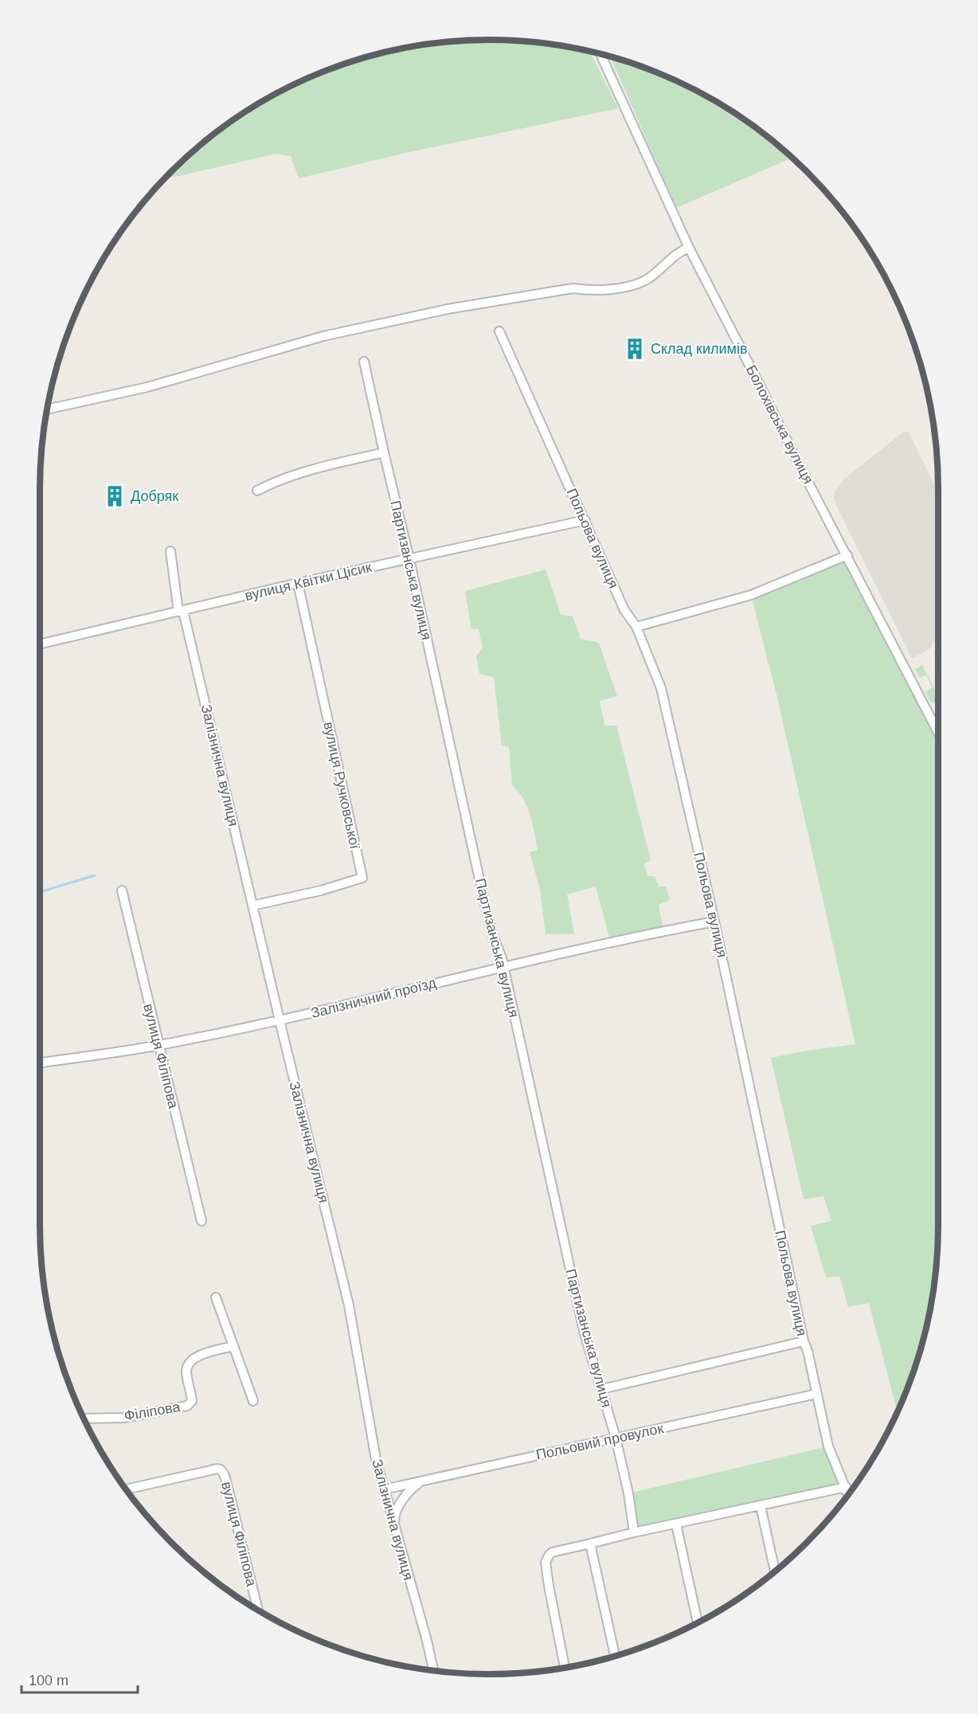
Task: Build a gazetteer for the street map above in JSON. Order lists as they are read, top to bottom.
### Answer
{
  "streets": {
    "street": [
      "Болохівська вулиця",
      "Польова вулиця",
      "Партизанська вулиця",
      "вулиця Квітки Цісик",
      "Залізнична вулиця",
      "вулиця Ручковської",
      "Залізничний проїзд",
      "вулиця Філіпова",
      "Філіпова",
      "Польовий провулок"
    ]
  },
  "crossings": [
    ["Польова вулиця", "вулиця Квітки Цісик"],
    ["Польова вулиця", "Залізничний проїзд"],
    ["Польова вулиця", "Польовий провулок"],
    ["Партизанська вулиця", "вулиця Квітки Цісик"],
    ["Партизанська вулиця", "Залізничний проїзд"],
    ["Партизанська вулиця", "Польовий провулок"],
    ["вулиця Квітки Цісик", "Залізнична вулиця"],
    ["вулиця Квітки Цісик", "вулиця Ручковської"],
    ["Залізнична вулиця", "вулиця Ручковської"],
    ["Залізнична вулиця", "Залізничний проїзд"],
    ["Залізнична вулиця", "Польовий провулок"],
    ["Залізничний проїзд", "вулиця Філіпова"]
  ],
  "places": {
    "building": ["Склад килимів", "Добряк"]
  },
  "scale_bar": "100 m"
}
